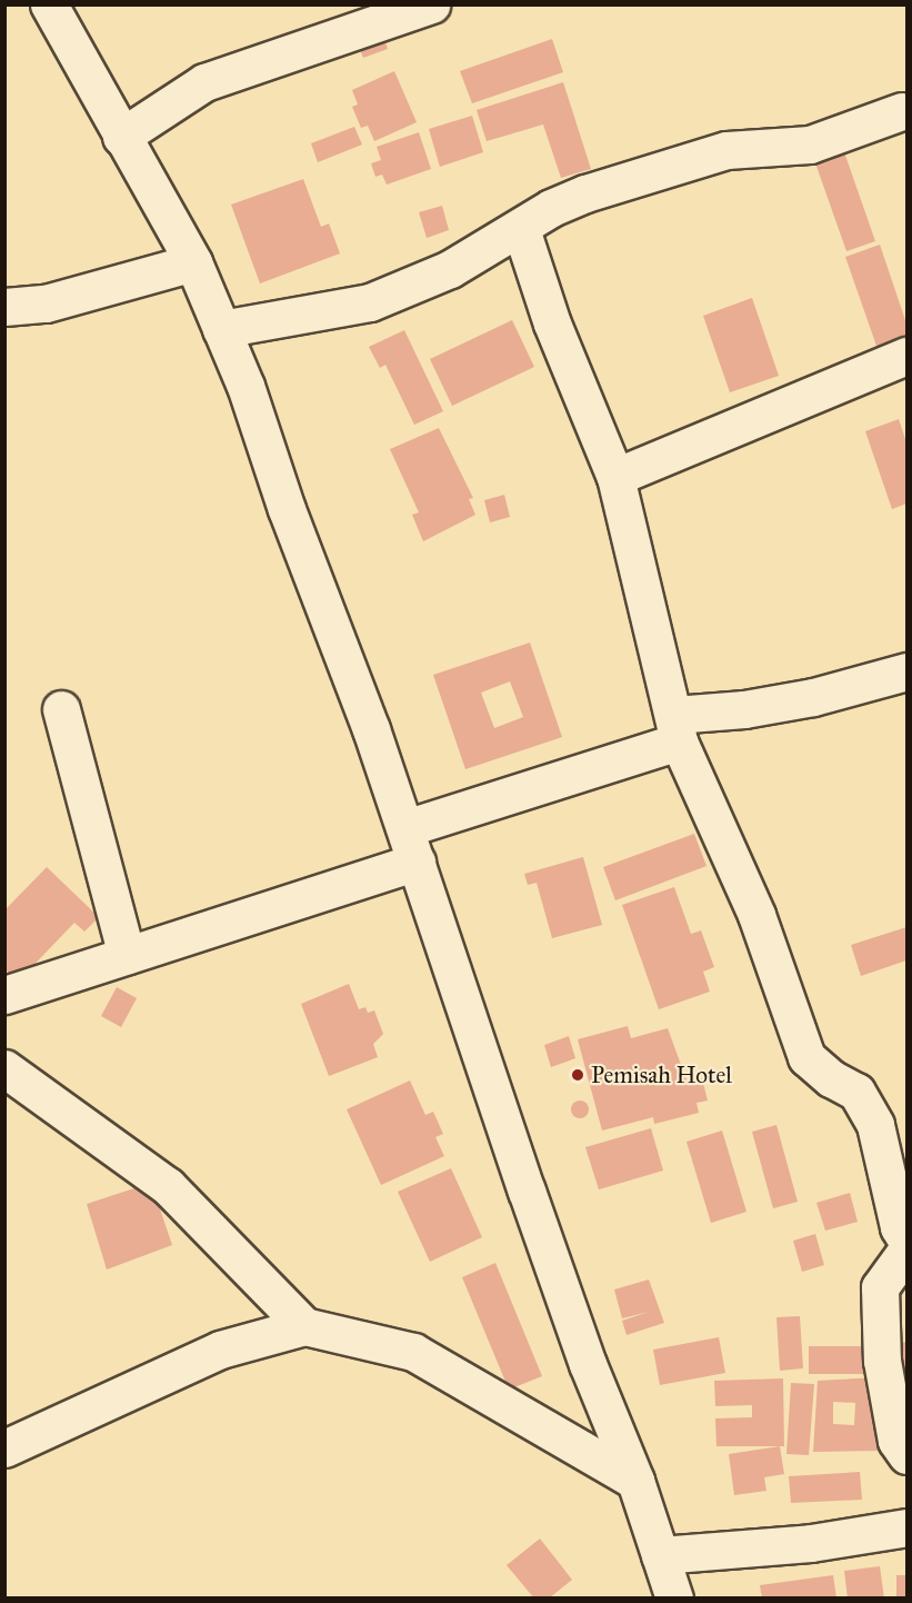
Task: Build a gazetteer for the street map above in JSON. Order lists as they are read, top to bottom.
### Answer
{
  "places": ["Pemisah Hotel"]
}
